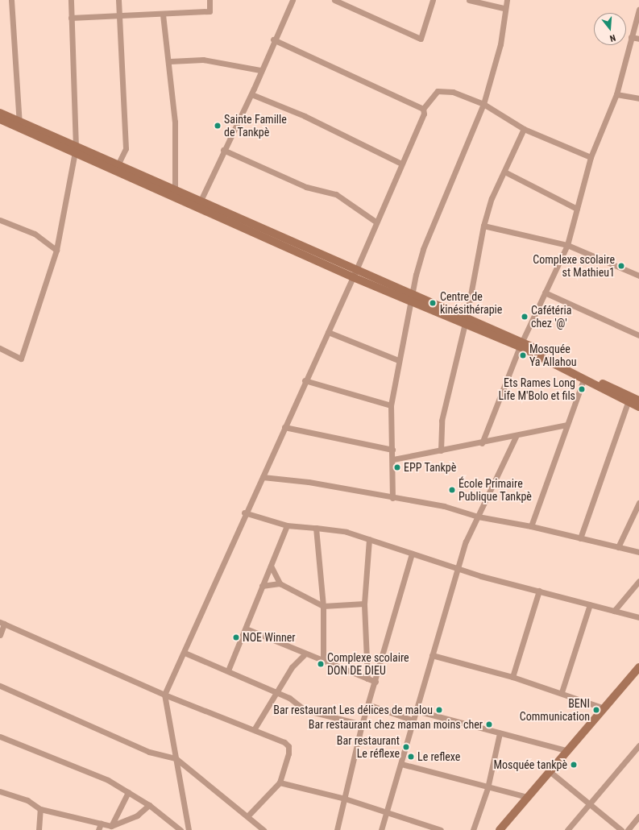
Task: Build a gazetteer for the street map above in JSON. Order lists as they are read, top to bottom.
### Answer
{
  "places": [
    "Sainte Famille de Tankpè",
    "Complexe scolaire st Mathieu1",
    "Centre de kinésithérapie",
    "Cafétéria chez '@'",
    "Mosquée Ya Allahou",
    "Ets Rames Long Life M'Bolo et fils",
    "EPP Tankpè",
    "École Primaire Publique Tankpè",
    "NOE Winner",
    "Complexe scolaire DON DE DIEU",
    "Bar restaurant Les délices de malou",
    "BENI Communication",
    "Bar restaurant chez maman moins cher",
    "Bar restaurant Le réflexe",
    "Le reflexe",
    "Mosquée tankpè"
  ],
  "north": "bottom"
}
